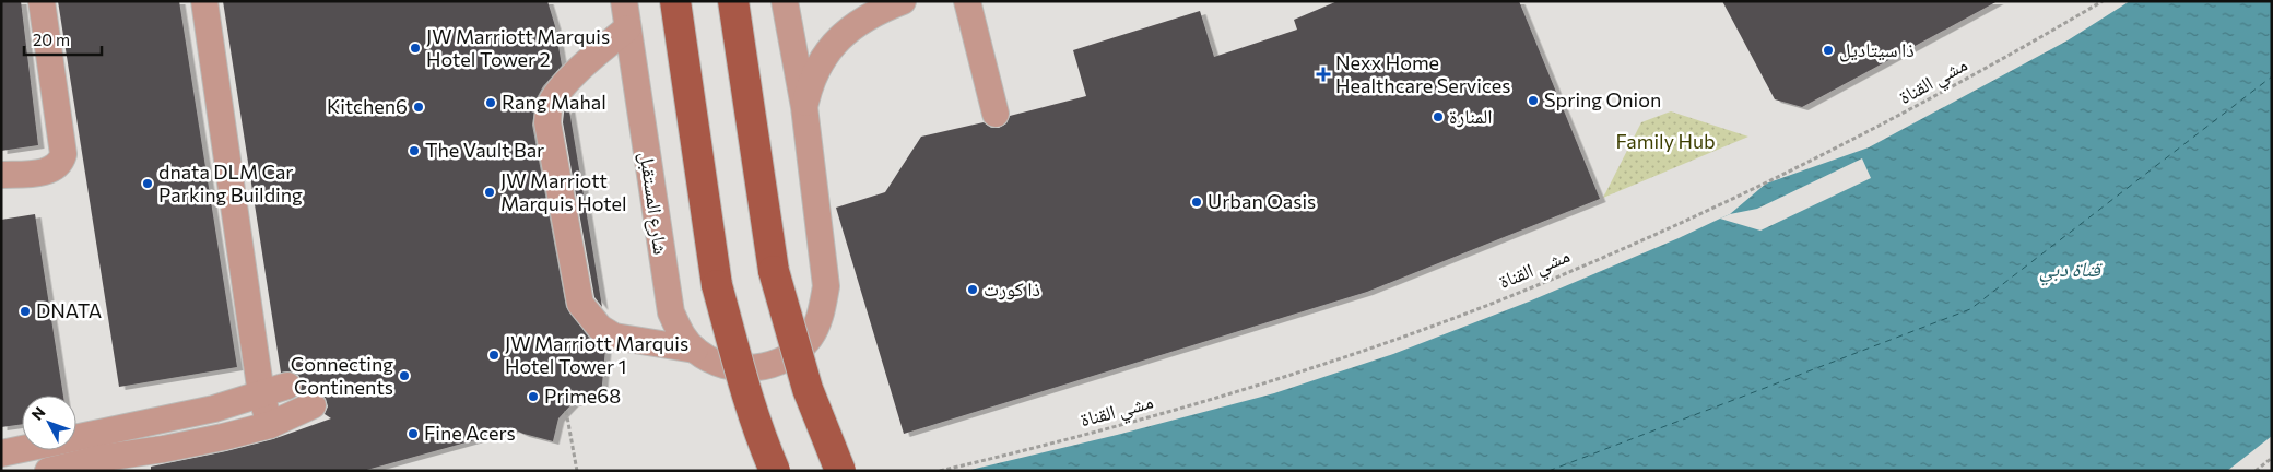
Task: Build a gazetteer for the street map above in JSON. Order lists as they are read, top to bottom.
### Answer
{
  "streets": {
    "street": ["شارع المستقبل"],
    "path": ["مشي القناة"]
  },
  "water": ["قناة دبي"],
  "parks": ["Family Hub"],
  "places": {
    "other": [
      "JW Marriott Marquis Hotel Tower 2",
      "ذا سيتاديل",
      "Spring Onion",
      "Rang Mahal",
      "Kitchen6",
      "المنارة",
      "The Vault Bar",
      "dnata DLM Car Parking Building",
      "JW Marriott Marquis Hotel",
      "Urban Oasis",
      "ذا كورت",
      "DNATA",
      "JW Marriott Marquis Hotel Tower 1",
      "Connecting Continents",
      "Prime68",
      "Fine Acers"
    ],
    "health": ["Nexx Home Healthcare Services"]
  },
  "scale_bar": "20 m",
  "north": "top left"
}
